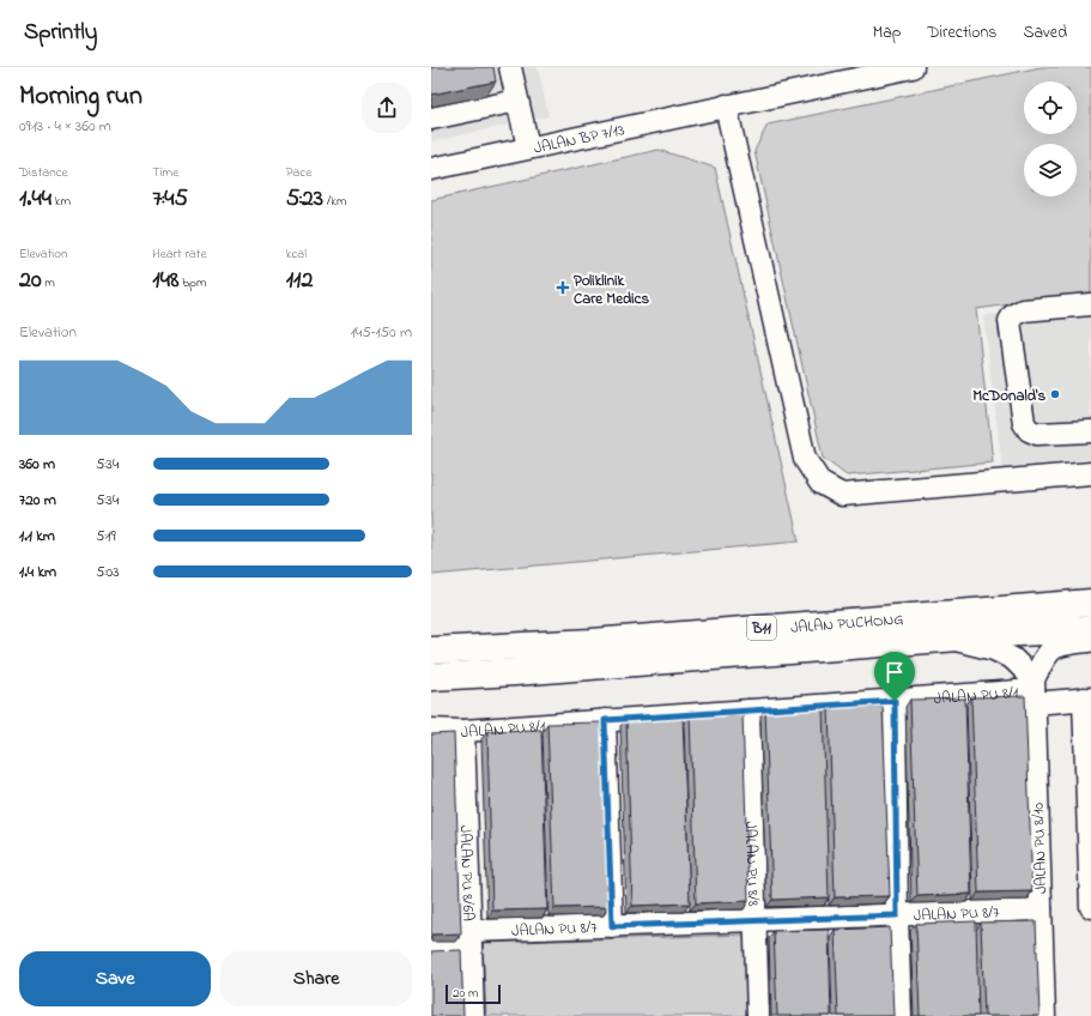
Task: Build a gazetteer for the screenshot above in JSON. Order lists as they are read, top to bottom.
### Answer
{
  "streets": {
    "main road": ["JALAN PUCHONG", "B11"],
    "street": [
      "JALAN BP 7/13",
      "JALAN PU 8/1",
      "JALAN PU 8/10",
      "JALAN PU 8/8",
      "JALAN PU 8/6A",
      "JALAN PU 8/7"
    ]
  },
  "crossings": [
    ["JALAN PU 8/1", "JALAN PU 8/10"],
    ["JALAN PU 8/1", "JALAN PU 8/8"],
    ["JALAN PU 8/1", "JALAN PU 8/6A"],
    ["JALAN PU 8/10", "JALAN PU 8/7"],
    ["JALAN PU 8/8", "JALAN PU 8/7"],
    ["JALAN PU 8/6A", "JALAN PU 8/7"]
  ],
  "places": {
    "health": ["Poliklinik Care Medics"],
    "other": ["McDonald's"]
  },
  "scale_bar": "20 m",
  "page": {
    "header": "Sprintly",
    "nav": ["Map", "Directions", "Saved"],
    "heading": ["Morning run", "09:13 · 4 × 360 m"],
    "stats": [
      ["Distance", "1.44 km"],
      ["Time", "7:45"],
      ["Pace", "5:23 /km"],
      ["Elevation", "20 m"],
      ["Heart rate", "148 bpm"],
      ["kcal", "112"]
    ],
    "chart": ["Elevation", "145–150 m"],
    "list": [
      {
        "name": "360 m",
        "note": "5:34"
      },
      {
        "name": "720 m",
        "note": "5:34"
      },
      {
        "name": "1.1 km",
        "note": "5:19"
      },
      {
        "name": "1.4 km",
        "note": "5:03"
      }
    ],
    "buttons": ["Save", "Share"],
    "scale": "20 m"
  }
}
